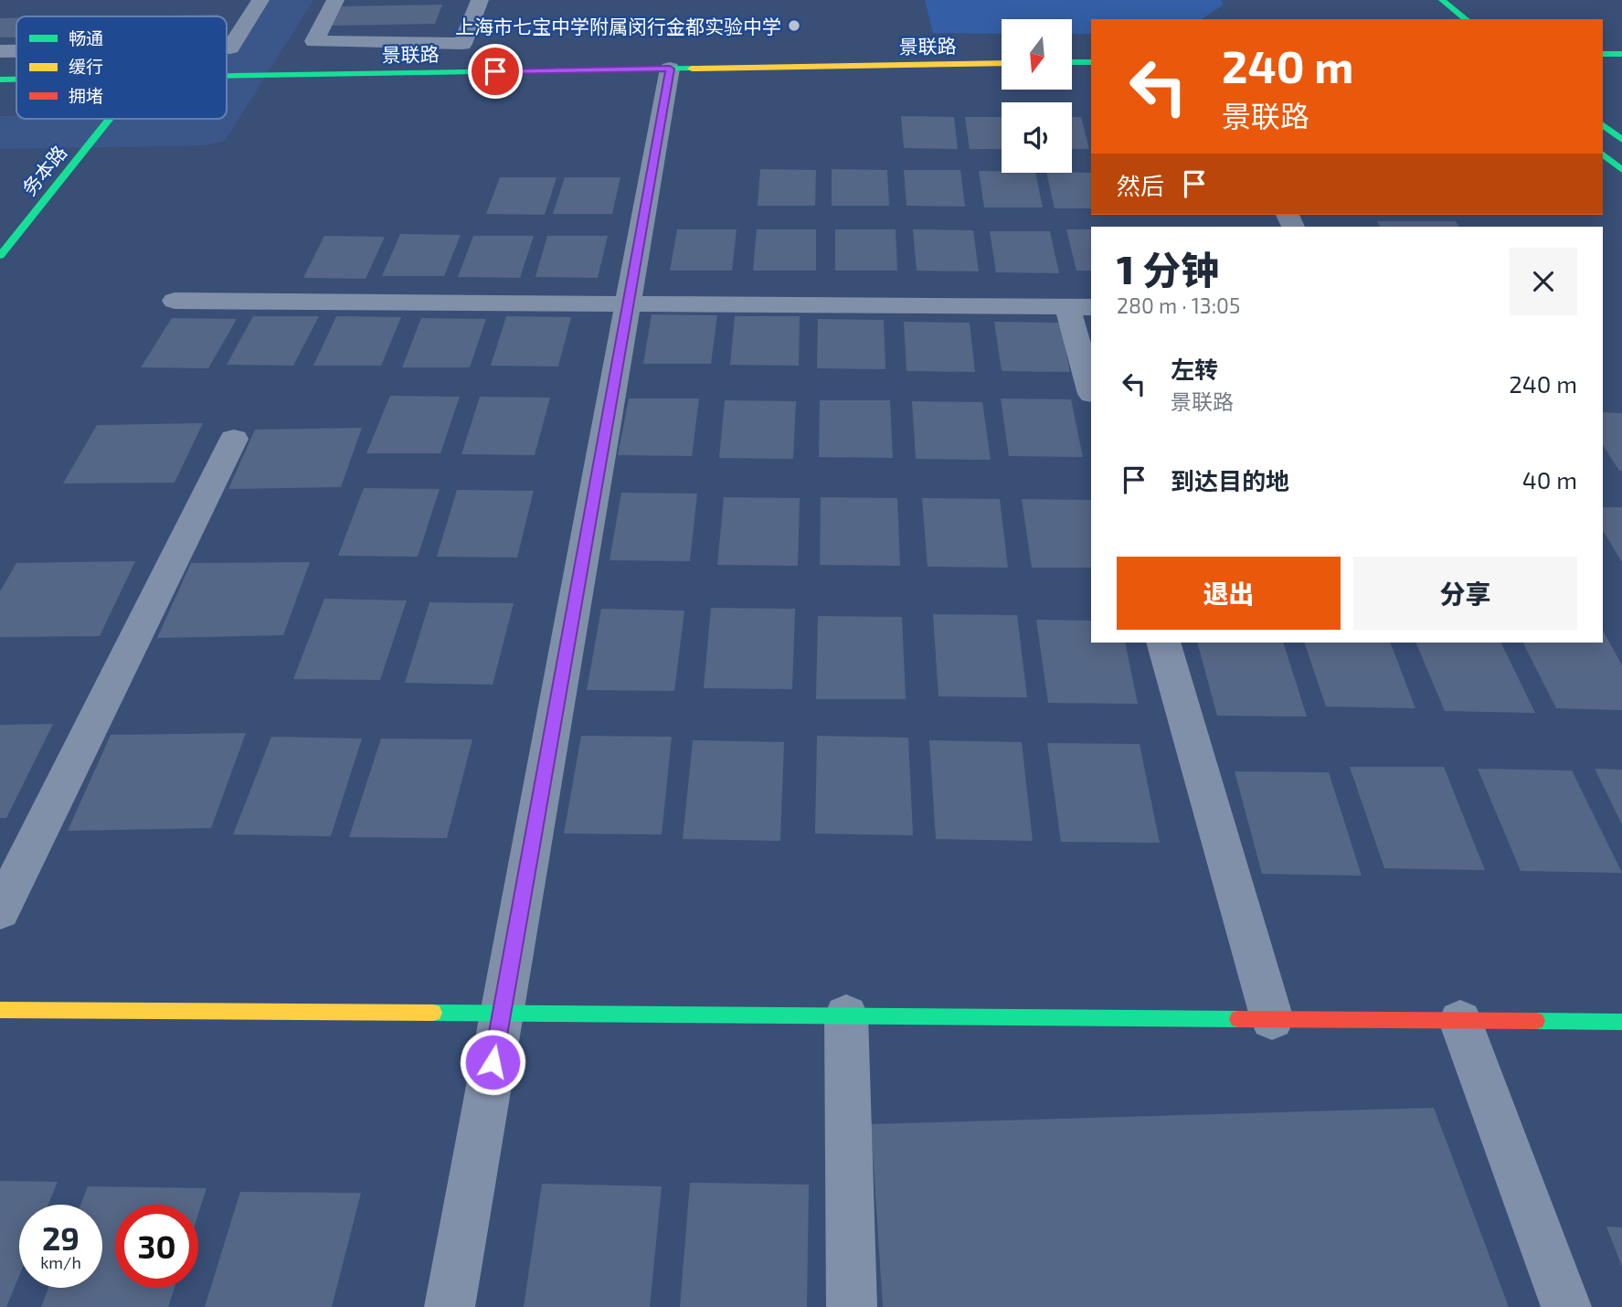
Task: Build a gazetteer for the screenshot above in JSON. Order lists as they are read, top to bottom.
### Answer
{
  "streets": {
    "street": ["景联路", "务本路"]
  },
  "places": ["上海市七宝中学附属闵行金都实验中学"],
  "legend": ["畅通", "缓行", "拥堵"],
  "north": "bottom",
  "page": {
    "turn": ["240 m", "景联路"],
    "then": "然后",
    "heading": ["1 分钟", "280 m · 13:05"],
    "list": [
      {
        "name": "左转",
        "note": "景联路",
        "value": "240 m"
      },
      {
        "name": "到达目的地",
        "value": "40 m"
      }
    ],
    "buttons": ["退出", "分享"],
    "speed": "29 km/h",
    "limit": "30"
  }
}
